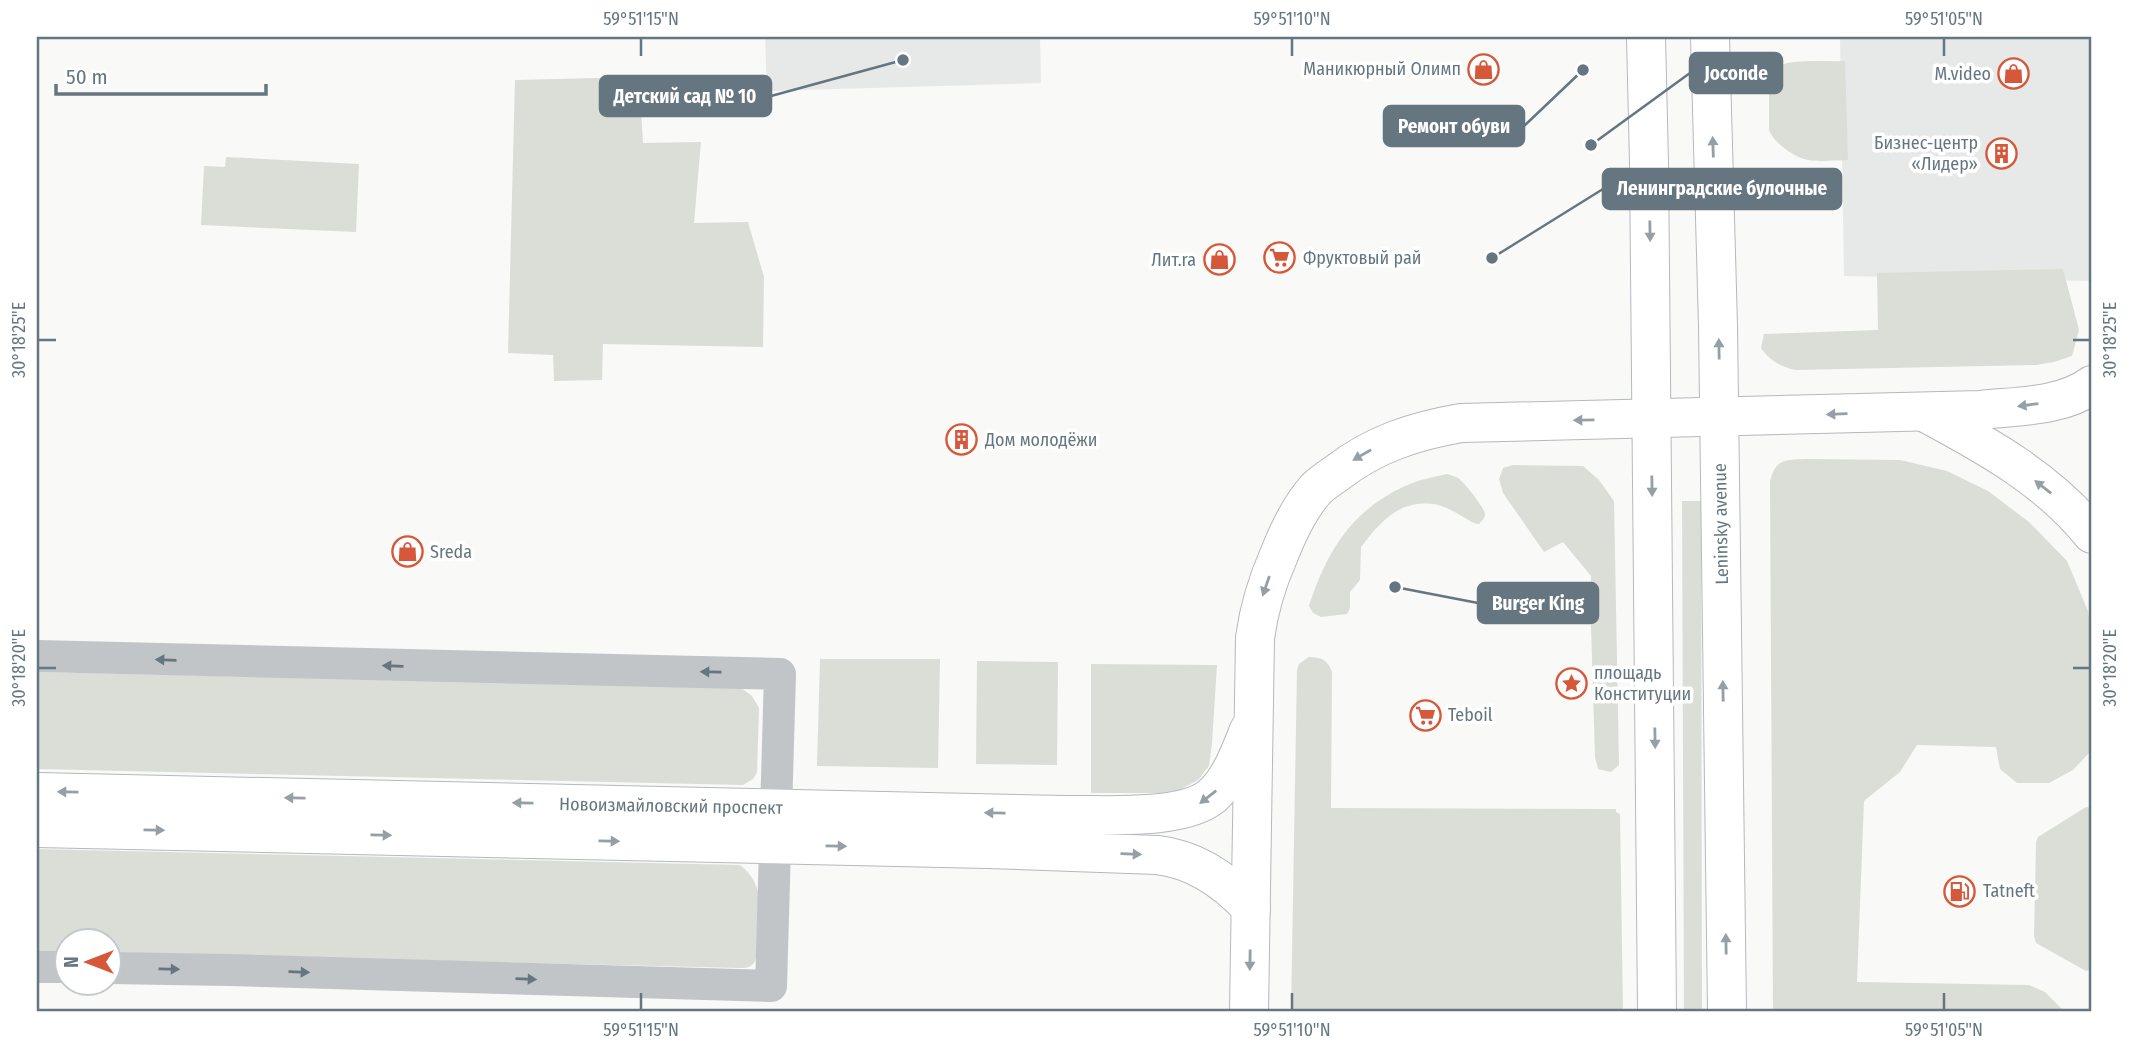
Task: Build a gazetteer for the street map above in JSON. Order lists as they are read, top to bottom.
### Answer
{
  "streets": {
    "main road": ["Leninsky avenue", "Новоизмайловский проспект"]
  },
  "places": {
    "other": [
      "Детский сад № 10",
      "Ремонт обуви",
      "Joconde",
      "Ленинградские булочные",
      "Burger King"
    ],
    "shop": [
      "Маникюрный Олимп",
      "M.video",
      "Лит.ra",
      "Sreda"
    ],
    "building": ["Бизнес-центр «Лидер»", "Дом молодёжи"],
    "supermarket": ["Фруктовый рай", "Teboil"],
    "place": ["площадь Конституции"],
    "fuel station": ["Tatneft"]
  },
  "scale_bar": "50 m",
  "north": "left",
  "coordinates": [
    "59°51'15\"N",
    "59°51'10\"N",
    "59°51'05\"N",
    "30°18'25\"E",
    "30°18'20\"E"
  ]
}
